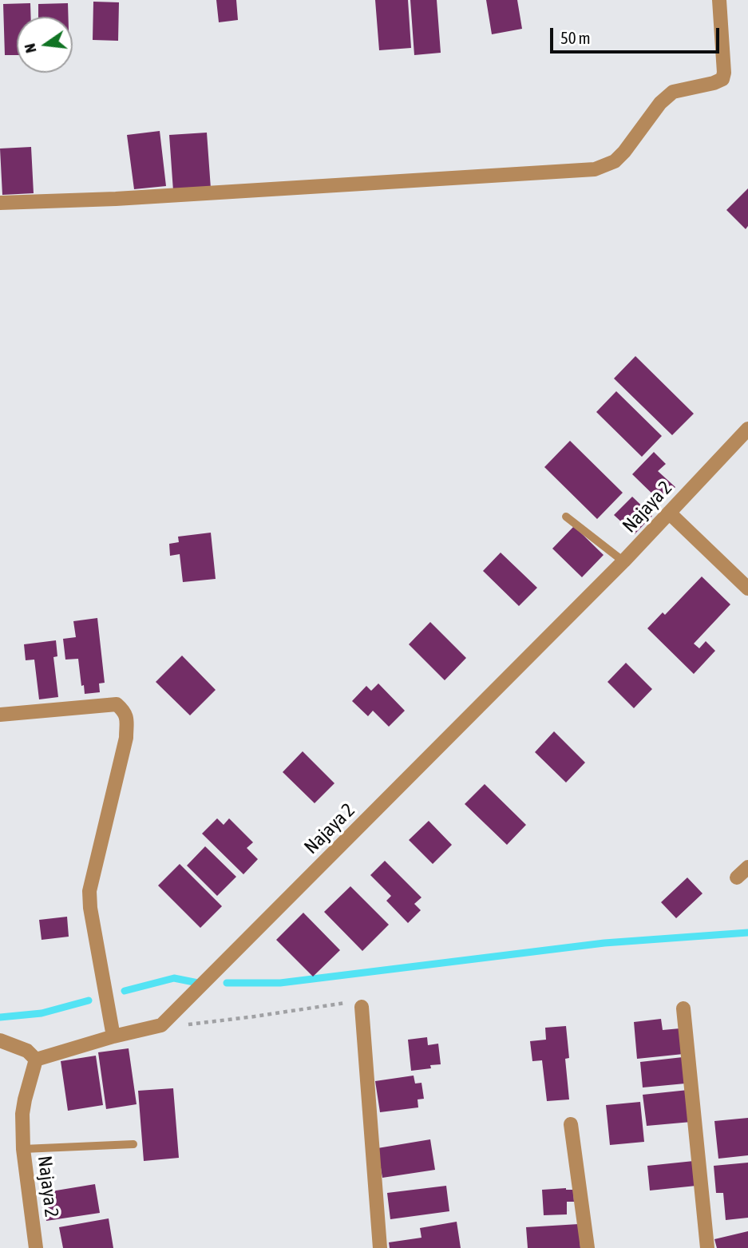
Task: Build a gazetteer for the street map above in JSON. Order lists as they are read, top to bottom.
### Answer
{
  "streets": {
    "street": ["Najaya 2"]
  },
  "scale_bar": "50 m",
  "north": "left"
}
